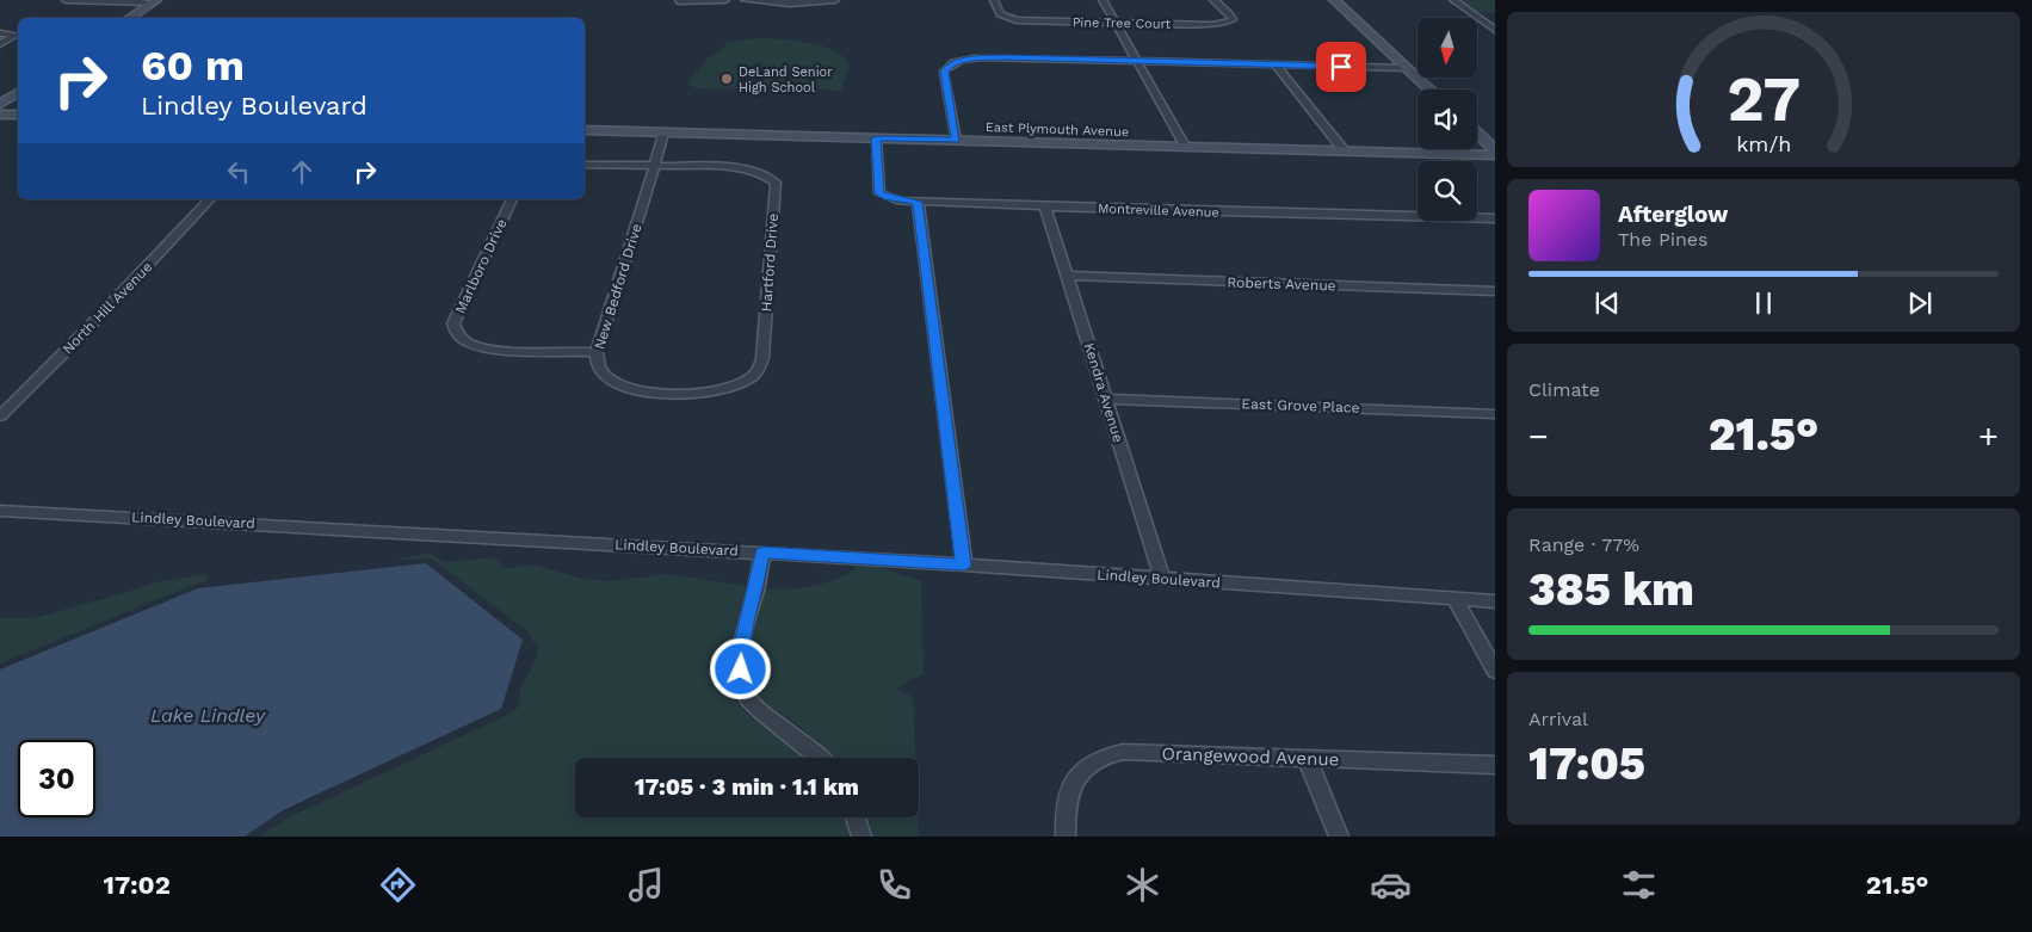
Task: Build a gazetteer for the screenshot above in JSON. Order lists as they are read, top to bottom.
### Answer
{
  "streets": {
    "main road": ["East Plymouth Avenue"],
    "street": [
      "Pine Tree Court",
      "Montreville Avenue",
      "Hartford Drive",
      "Marlboro Drive",
      "Roberts Avenue",
      "New Bedford Drive",
      "North Hill Avenue",
      "Kendra Avenue",
      "East Grove Place",
      "Lindley Boulevard",
      "Orangewood Avenue"
    ]
  },
  "crossings": [
    ["East Plymouth Avenue", "Montreville Avenue"],
    ["East Plymouth Avenue", "New Bedford Drive"],
    ["Montreville Avenue", "Kendra Avenue"],
    ["Hartford Drive", "New Bedford Drive"],
    ["Marlboro Drive", "New Bedford Drive"],
    ["Roberts Avenue", "Kendra Avenue"],
    ["Kendra Avenue", "East Grove Place"],
    ["Kendra Avenue", "Lindley Boulevard"]
  ],
  "water": ["Lake Lindley"],
  "places": ["DeLand Senior High School"],
  "north": "bottom",
  "page": {
    "turn": ["60 m", "Lindley Boulevard"],
    "song": ["Afterglow", "The Pines"],
    "tile": [
      "Climate",
      ["Range · 77%", "385 km"],
      ["Arrival", "17:05"]
    ],
    "heat": ["−", "21.5°", "+"],
    "limit": "30",
    "trip": "17:05 · 3 min · 1.1 km",
    "tabs": ["17:02", "21.5°"],
    "gauge": ["27", "km/h"]
  }
}
